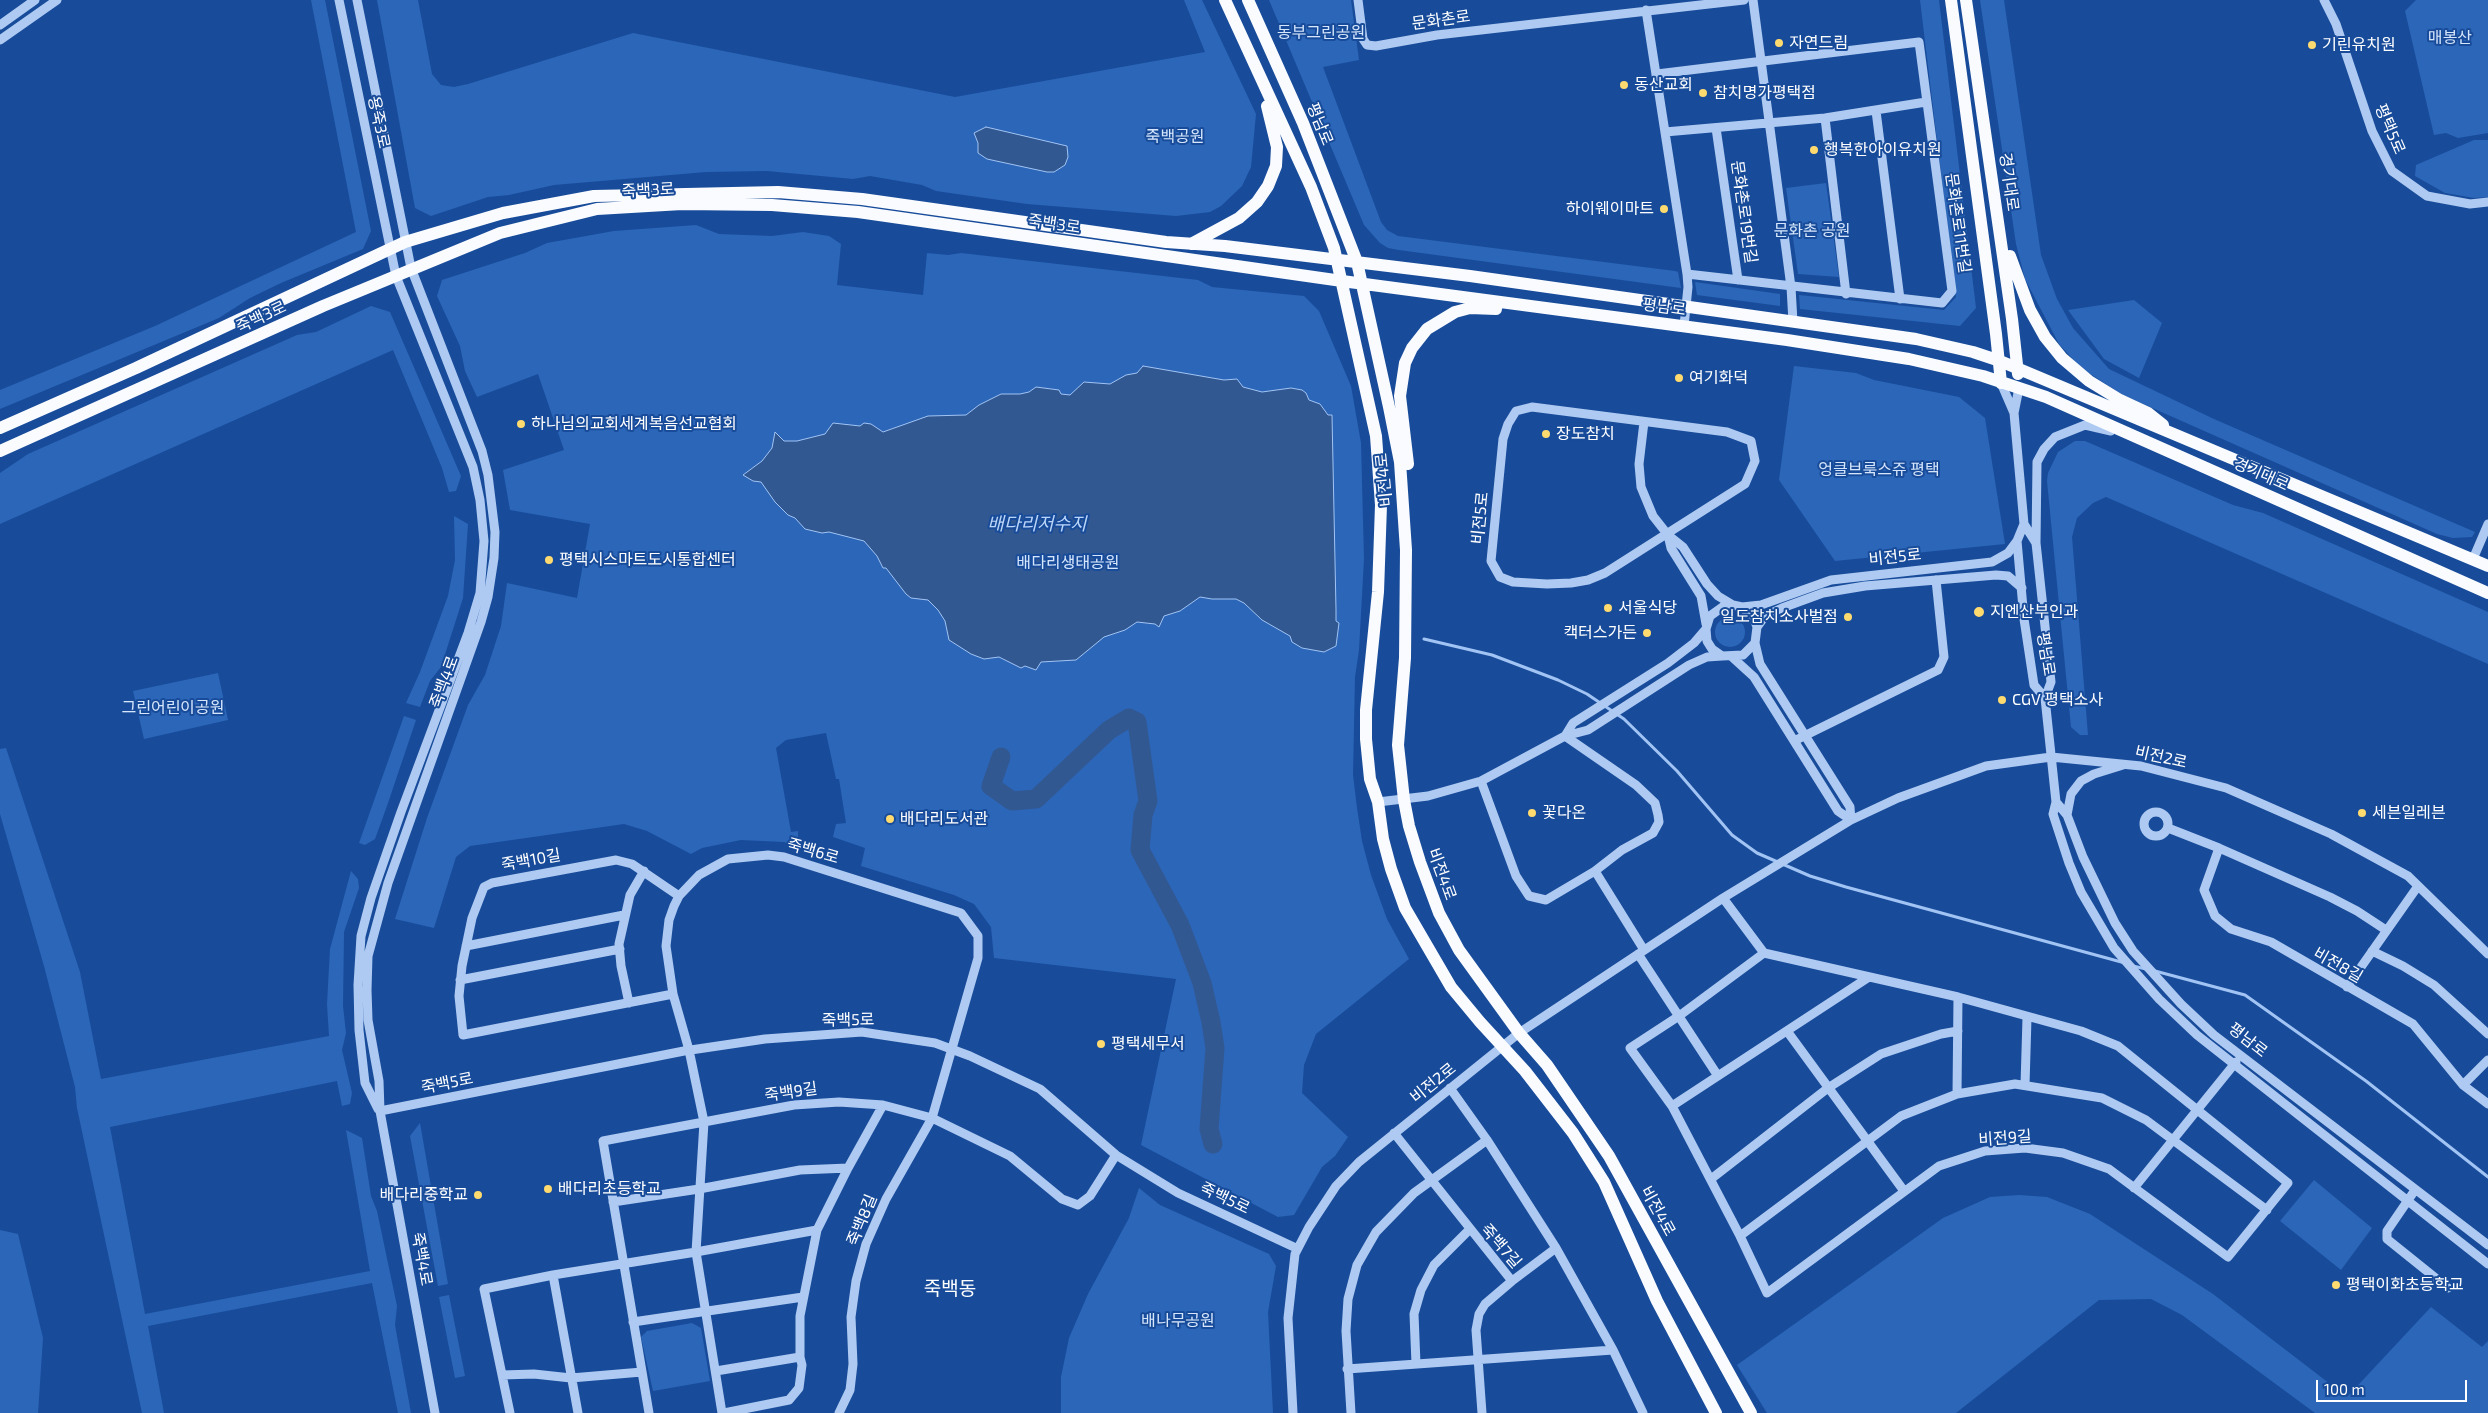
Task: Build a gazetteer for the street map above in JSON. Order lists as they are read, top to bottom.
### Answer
{
  "streets": {
    "main road": [
      "평남로",
      "경기대로",
      "죽백3로",
      "비전4로"
    ],
    "street": [
      "문화촌로",
      "용죽3로",
      "평택5로",
      "문화촌로19번길",
      "문화촌로11번길",
      "비전5로",
      "죽백4로",
      "비전2로",
      "죽백6로",
      "죽백10길",
      "비전8길",
      "죽백5로",
      "죽백9길",
      "비전9길",
      "죽백8길",
      "죽백7길"
    ]
  },
  "crossings": [
    ["용죽3로", "죽백3로"],
    ["용죽3로", "죽백4로"],
    ["평남로", "경기대로"],
    ["평남로", "죽백3로"],
    ["평남로", "비전4로"],
    ["평남로", "비전5로"],
    ["평남로", "비전2로"],
    ["죽백3로", "비전4로"],
    ["죽백3로", "죽백4로"],
    ["문화촌로19번길", "문화촌로11번길"],
    ["비전4로", "비전2로"],
    ["죽백4로", "죽백5로"],
    ["비전2로", "비전8길"],
    ["비전2로", "죽백5로"],
    ["죽백6로", "죽백10길"],
    ["죽백6로", "죽백5로"],
    ["죽백6로", "죽백8길"],
    ["죽백5로", "죽백9길"],
    ["죽백5로", "죽백8길"],
    ["죽백9길", "죽백8길"]
  ],
  "districts": ["죽백동"],
  "water": ["배다리저수지"],
  "parks": [
    "동부그린공원",
    "매봉산",
    "죽백공원",
    "문화촌 공원",
    "엉클브룩스쥬 평택",
    "배다리생태공원",
    "그린어린이공원",
    "배나무공원"
  ],
  "places": [
    "자연드림",
    "기린유치원",
    "동산교회",
    "참치명가평택점",
    "행복한아이유치원",
    "하이웨이마트",
    "여기화덕",
    "하나님의교회세계복음선교협회",
    "장도참치",
    "평택시스마트도시통합센터",
    "서울식당",
    "지엔산부인과",
    "일도참치소사벌점",
    "캑터스가든",
    "CGV 평택소사",
    "꽃다온",
    "세븐일레븐",
    "배다리도서관",
    "평택세무서",
    "배다리초등학교",
    "배다리중학교",
    "평택이화초등학교"
  ],
  "scale_bar": "100 m"
}
